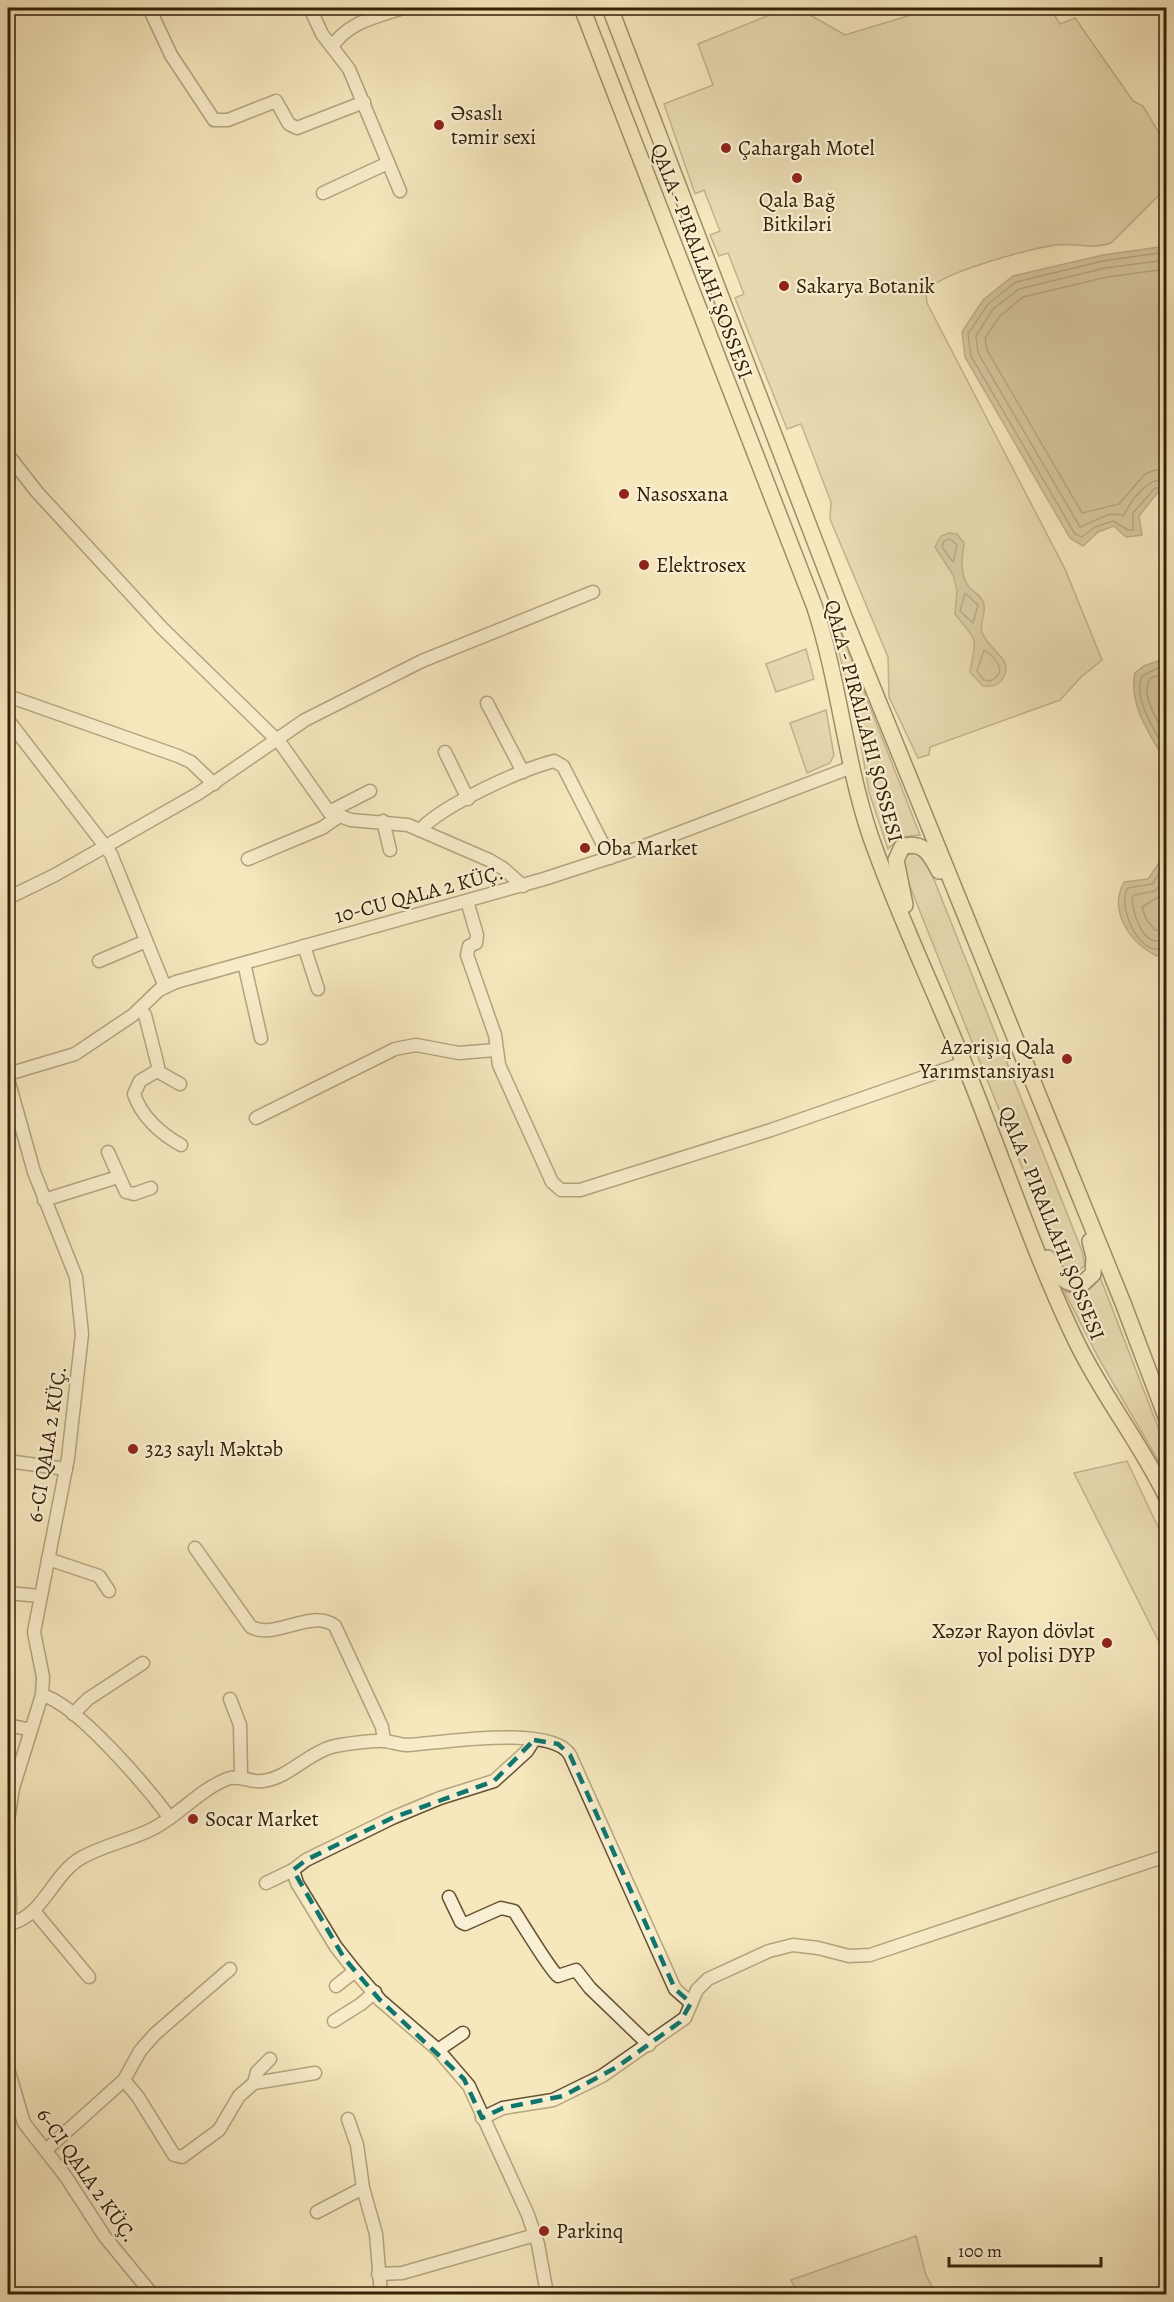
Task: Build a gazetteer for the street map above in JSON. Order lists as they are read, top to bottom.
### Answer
{
  "streets": {
    "street": ["10-CU QALA 2 KÜÇ."]
  },
  "places": [
    "Əsaslı təmir sexi",
    "Çahargah Motel",
    "Qala Bağ Bitkiləri",
    "Sakarya Botanik",
    "Nasosxana",
    "Elektrosex",
    "Oba Market",
    "Azərişıq Qala Yarımstansiyası",
    "323 saylı Məktəb",
    "Xəzər Rayon dövlət yol polisi DYP",
    "Socar Market",
    "Parkinq"
  ],
  "scale_bar": "100 m"
}
